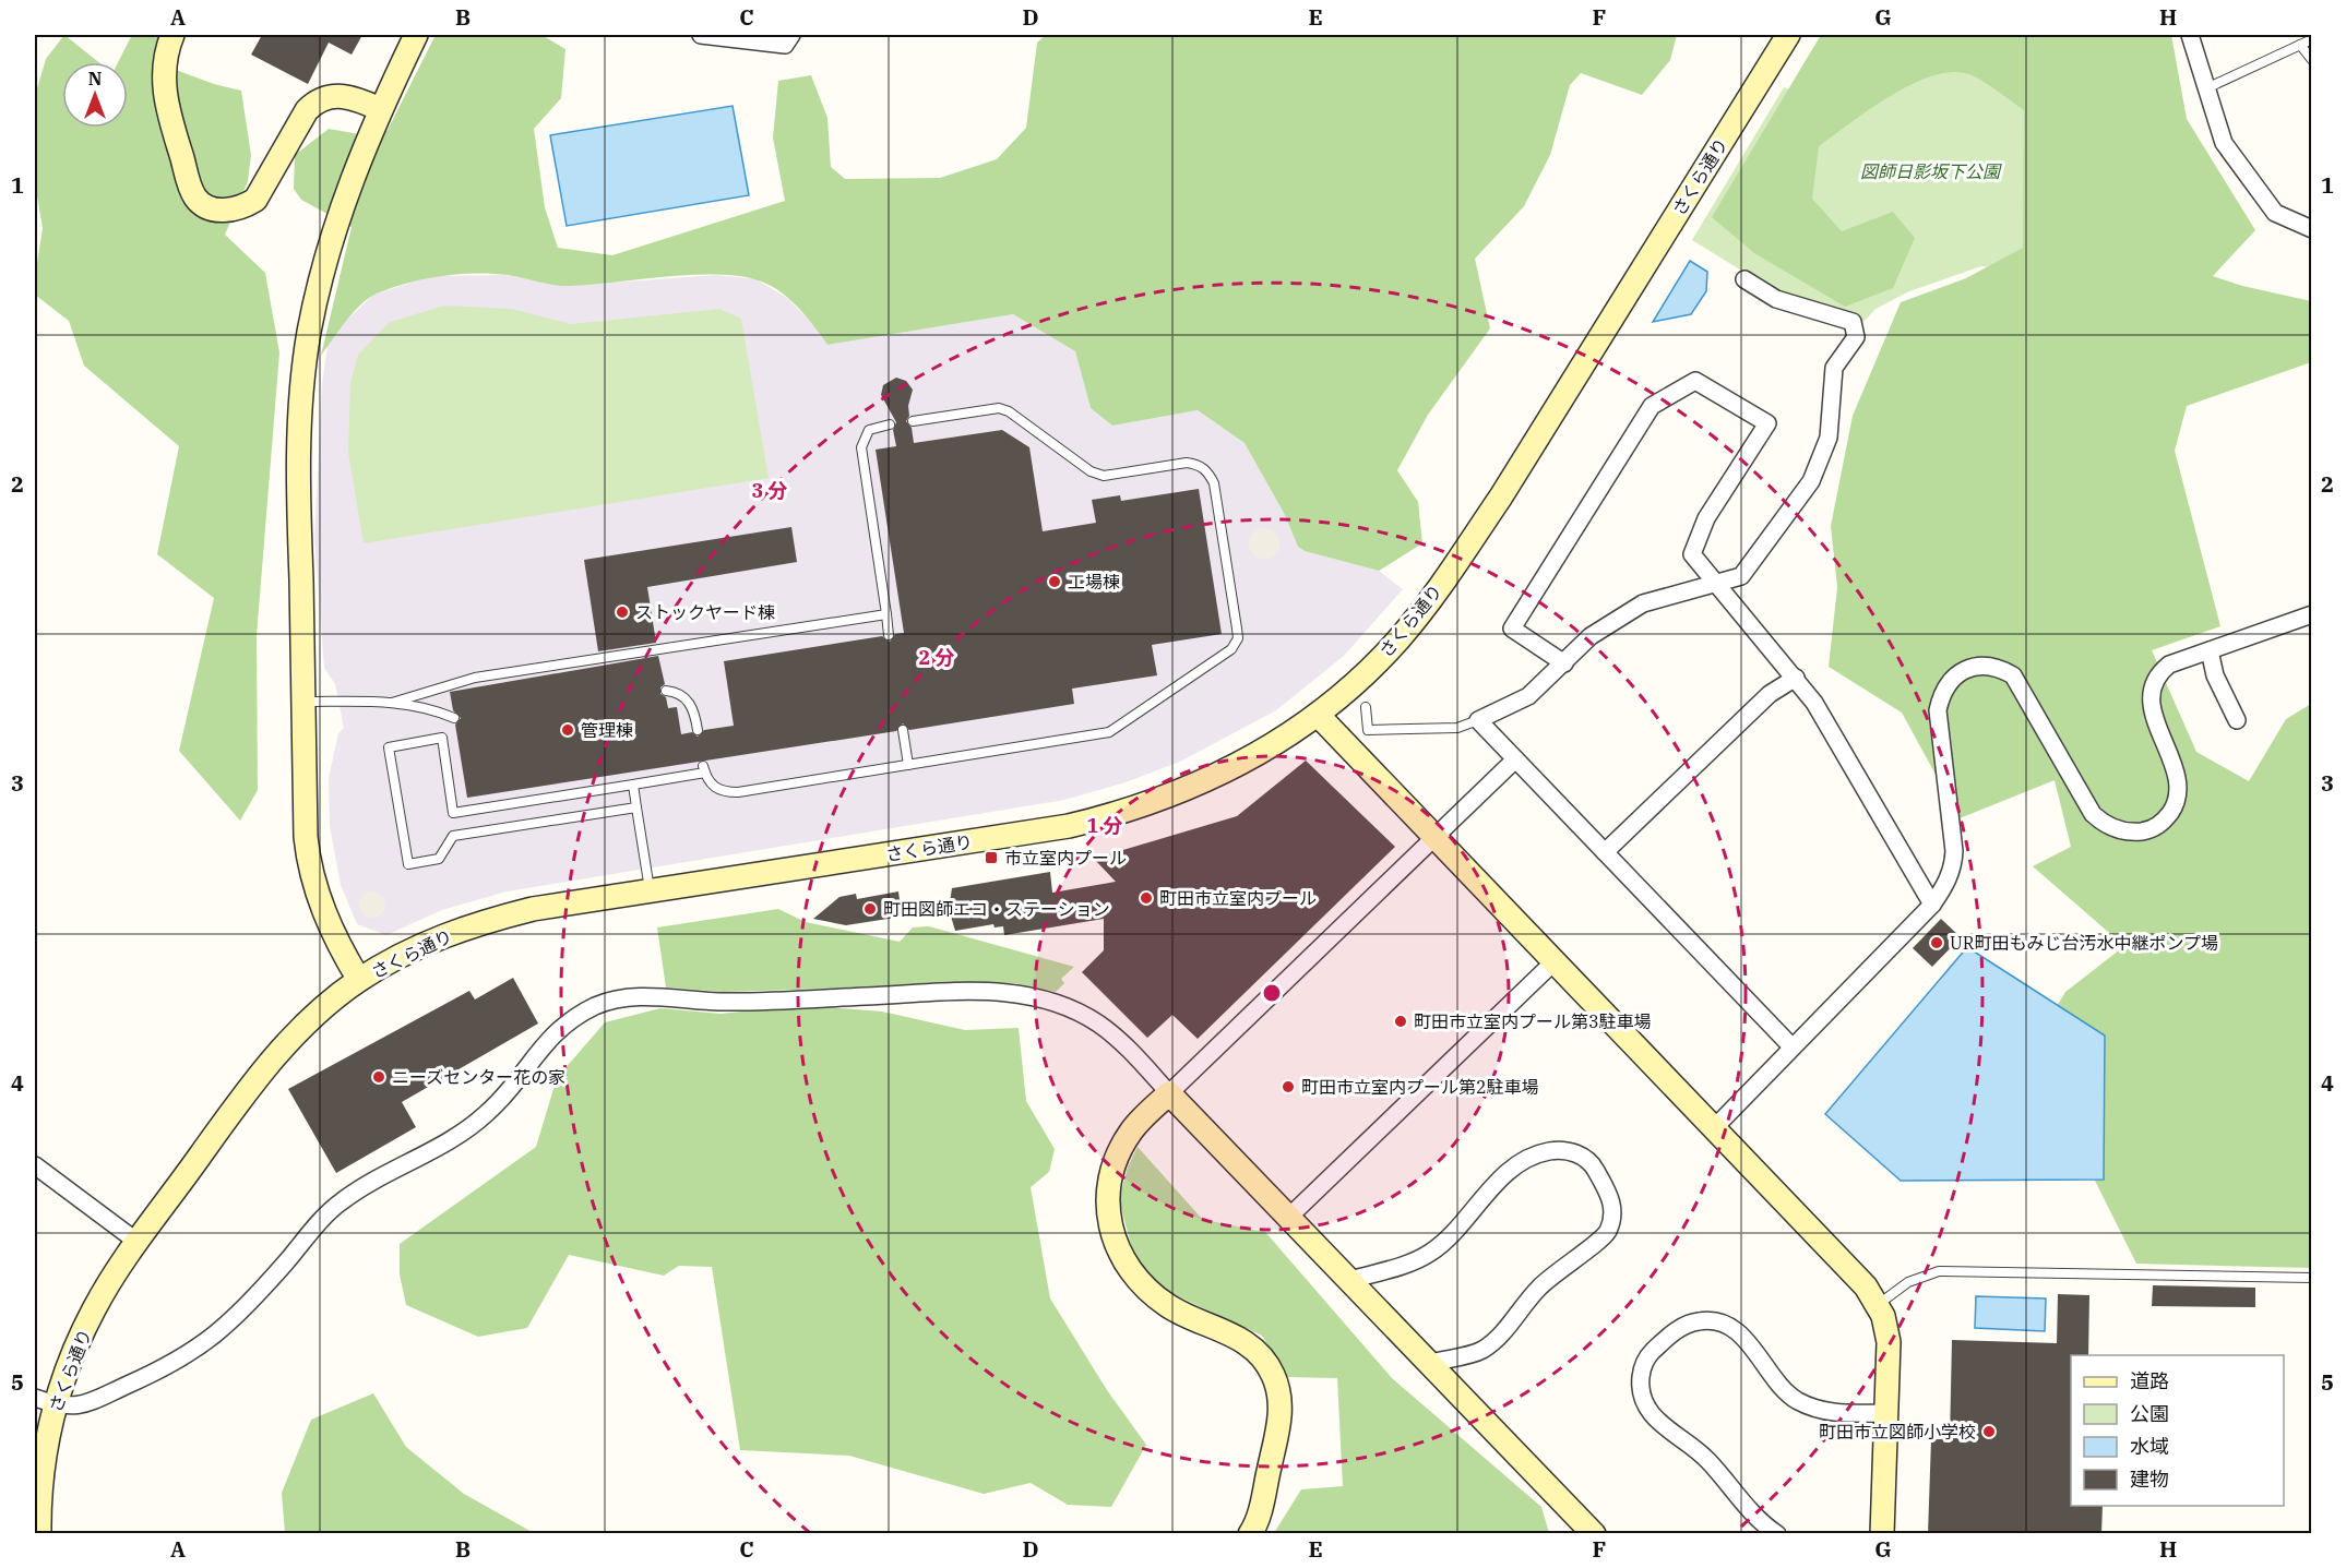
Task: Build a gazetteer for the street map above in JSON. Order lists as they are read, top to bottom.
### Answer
{
  "streets": {
    "street": ["さくら通り"]
  },
  "parks": ["図師日影坂下公園"],
  "places": {
    "other": [
      "工場棟",
      "ストックヤード棟",
      "管理棟",
      "町田市立室内プール",
      "町田図師エコ・ステーション",
      "UR町田もみじ台汚水中継ポンプ場",
      "町田市立室内プール第3駐車場",
      "ニーズセンター花の家",
      "町田市立室内プール第2駐車場",
      "町田市立図師小学校"
    ],
    "transit": ["市立室内プール"]
  },
  "legend": [
    "道路",
    "公園",
    "水域",
    "建物"
  ],
  "north": "top",
  "grid": {
    "columns": [
      "A",
      "B",
      "C",
      "D",
      "E",
      "F",
      "G",
      "H"
    ],
    "rows": [
      "1",
      "2",
      "3",
      "4",
      "5"
    ]
  },
  "rings": ["3 分", "2 分", "1 分"]
}
